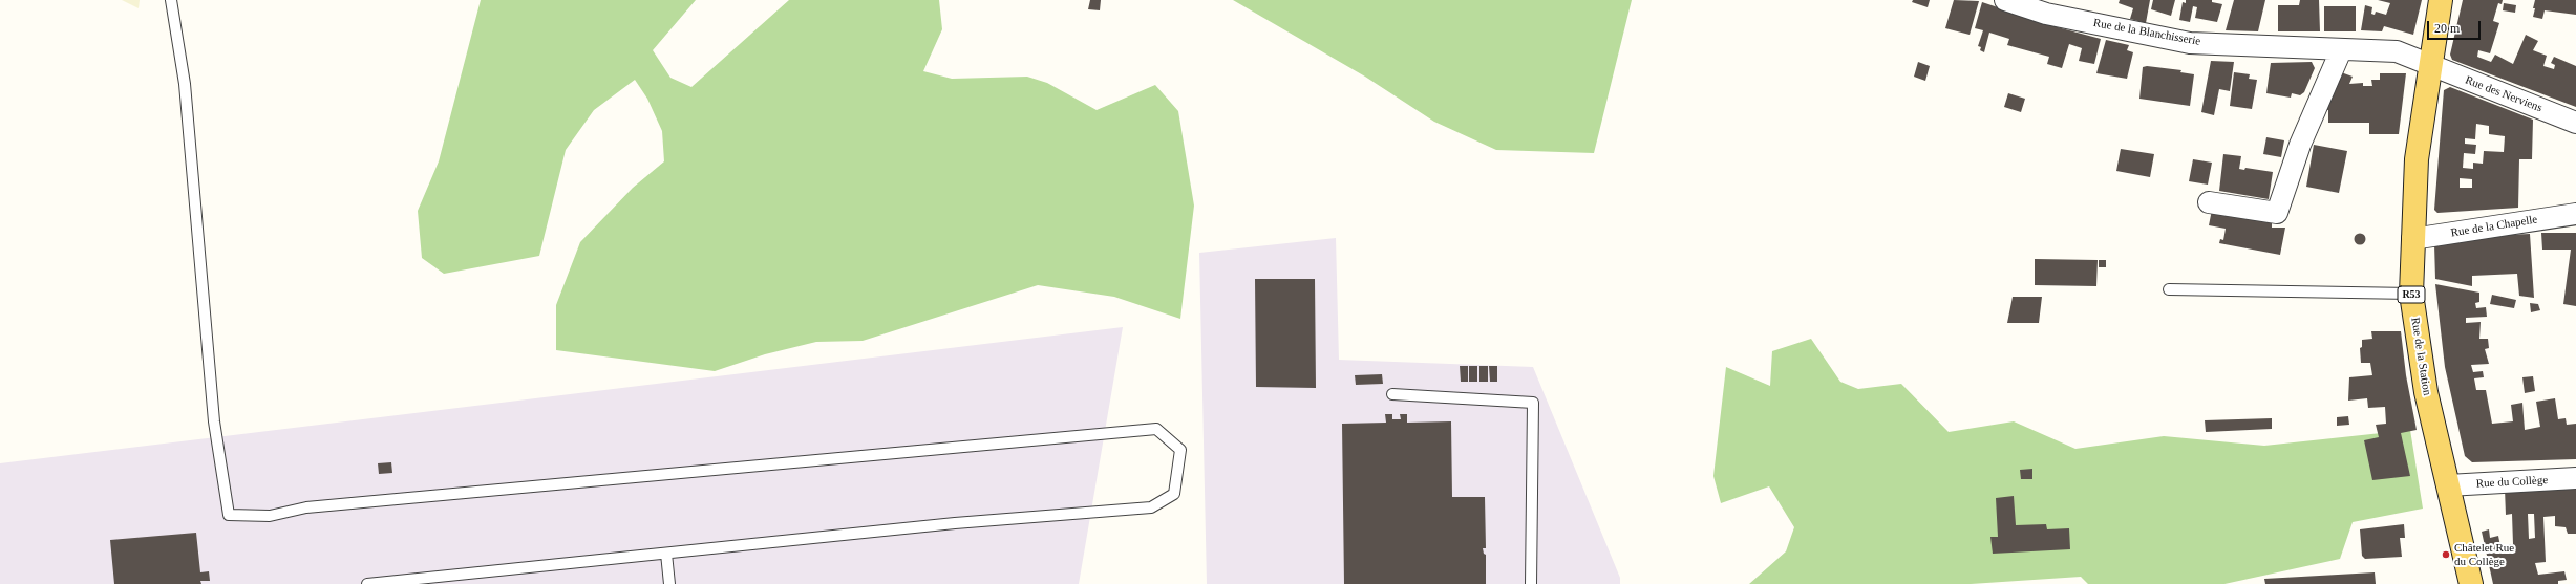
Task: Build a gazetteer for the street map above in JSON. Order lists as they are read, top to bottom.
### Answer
{
  "streets": {
    "main road": ["R53", "Rue de la Station"],
    "street": [
      "Rue de la Blanchisserie",
      "Rue des Nerviens",
      "Rue de la Chapelle",
      "Rue du Collège"
    ]
  },
  "crossings": [
    ["Rue de la Blanchisserie", "Rue des Nerviens"],
    ["Rue de la Blanchisserie", "Rue de la Station"],
    ["Rue des Nerviens", "Rue de la Station"],
    ["Rue de la Chapelle", "Rue de la Station"],
    ["Rue de la Station", "Rue du Collège"]
  ],
  "places": ["Châtelet Rue du Collège"],
  "scale_bar": "20 m"
}
